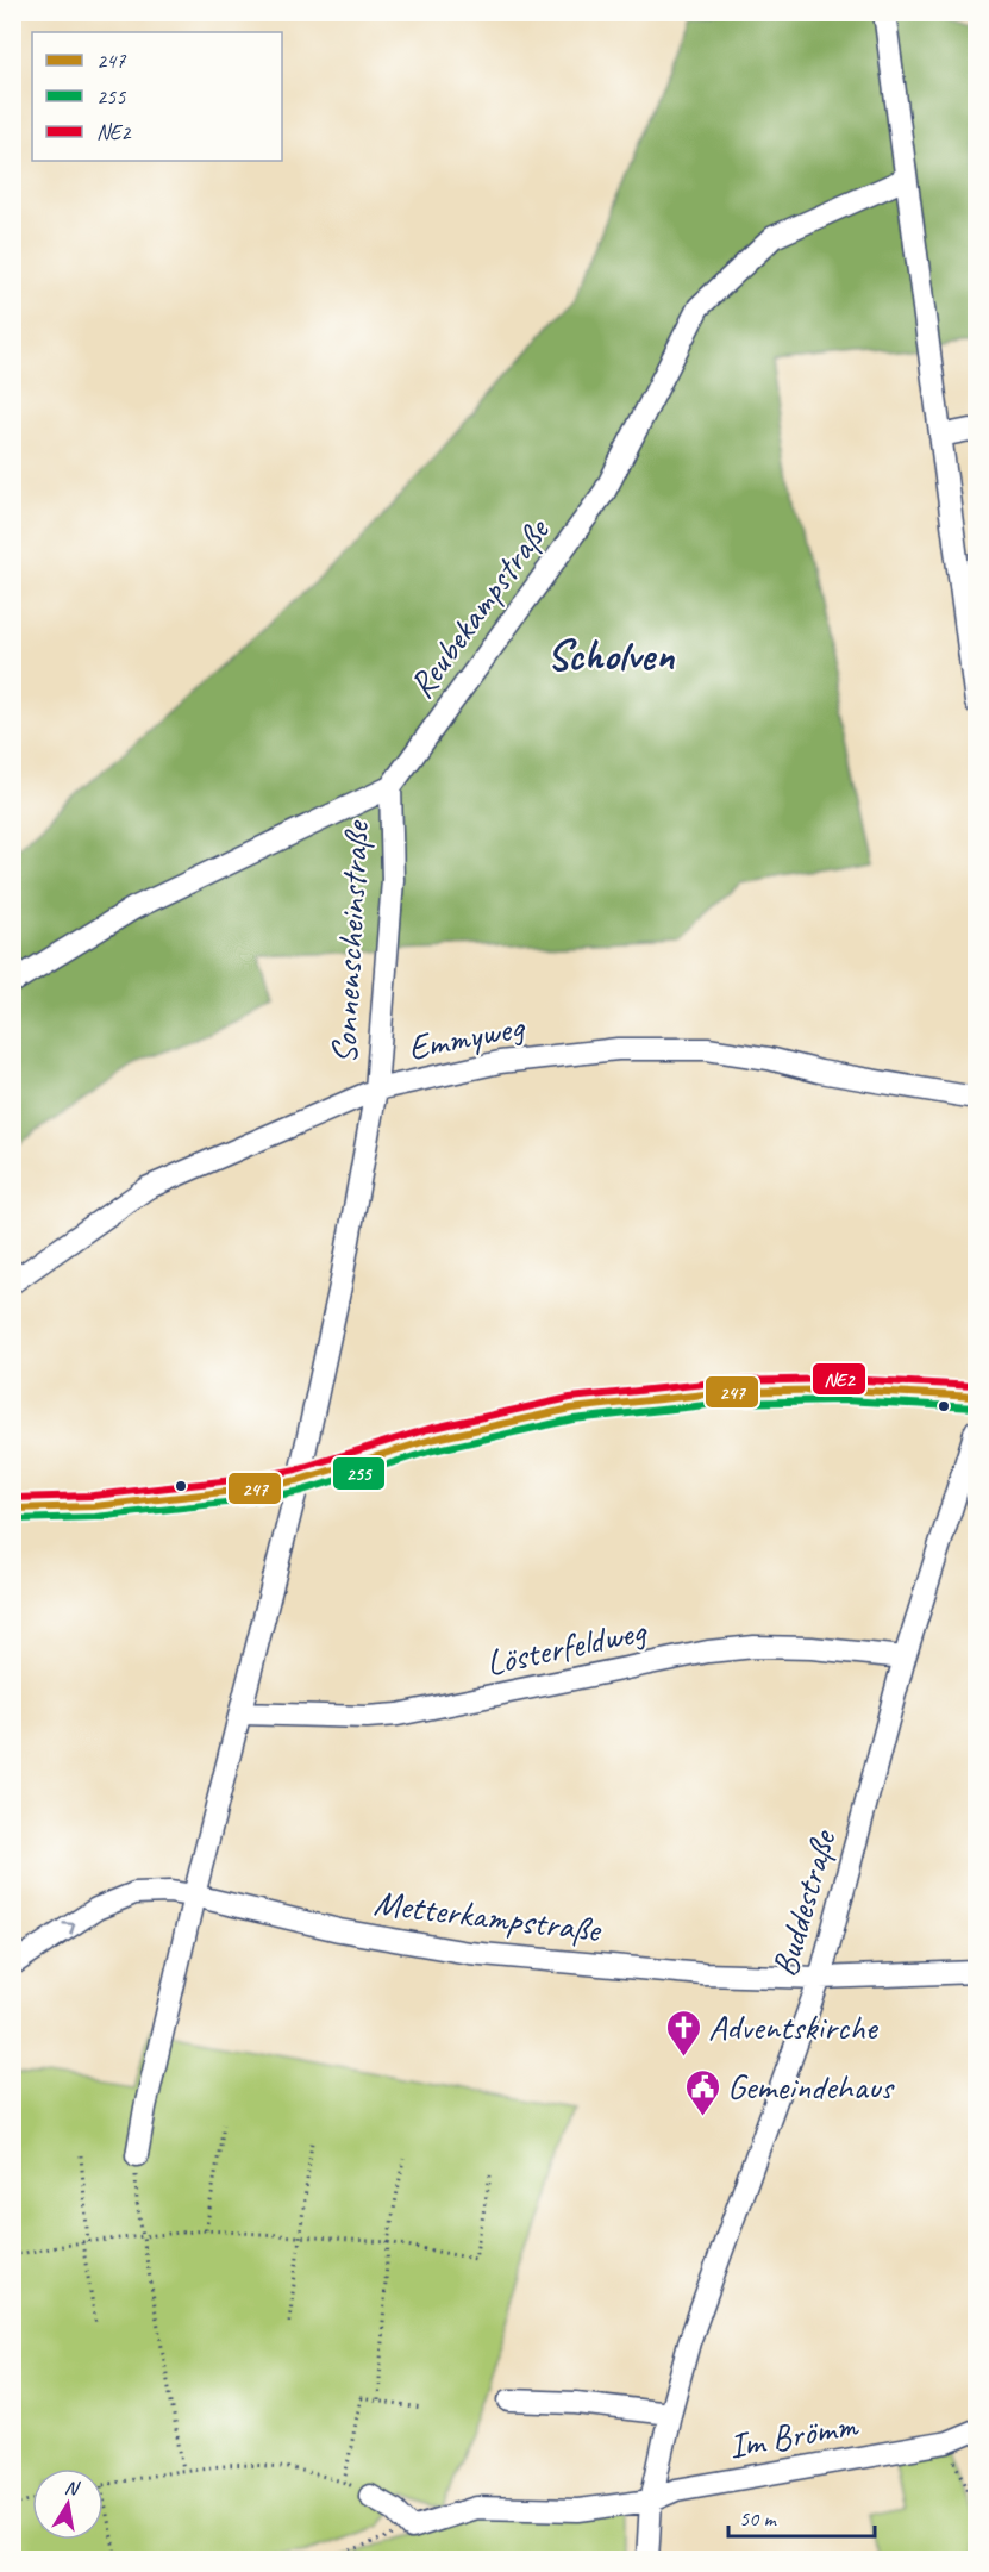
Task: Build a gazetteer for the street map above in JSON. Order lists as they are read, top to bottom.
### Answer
{
  "streets": {
    "street": [
      "Reubekampstraße",
      "Sonnenscheinstraße",
      "Emmyweg",
      "Lösterfeldweg",
      "Buddestraße",
      "Metterkampstraße",
      "Im Brömm"
    ]
  },
  "crossings": [
    ["Reubekampstraße", "Sonnenscheinstraße"],
    ["Sonnenscheinstraße", "Emmyweg"],
    ["Sonnenscheinstraße", "Lösterfeldweg"],
    ["Sonnenscheinstraße", "Metterkampstraße"],
    ["Lösterfeldweg", "Buddestraße"],
    ["Buddestraße", "Metterkampstraße"],
    ["Buddestraße", "Im Brömm"]
  ],
  "districts": ["Scholven"],
  "places": {
    "church": ["Adventskirche"],
    "public building": ["Gemeindehaus"]
  },
  "lines": ["transit line NE2", "transit line 247", "transit line 255"],
  "legend": ["247", "255", "NE2"],
  "scale_bar": "50 m",
  "north": "top"
}
